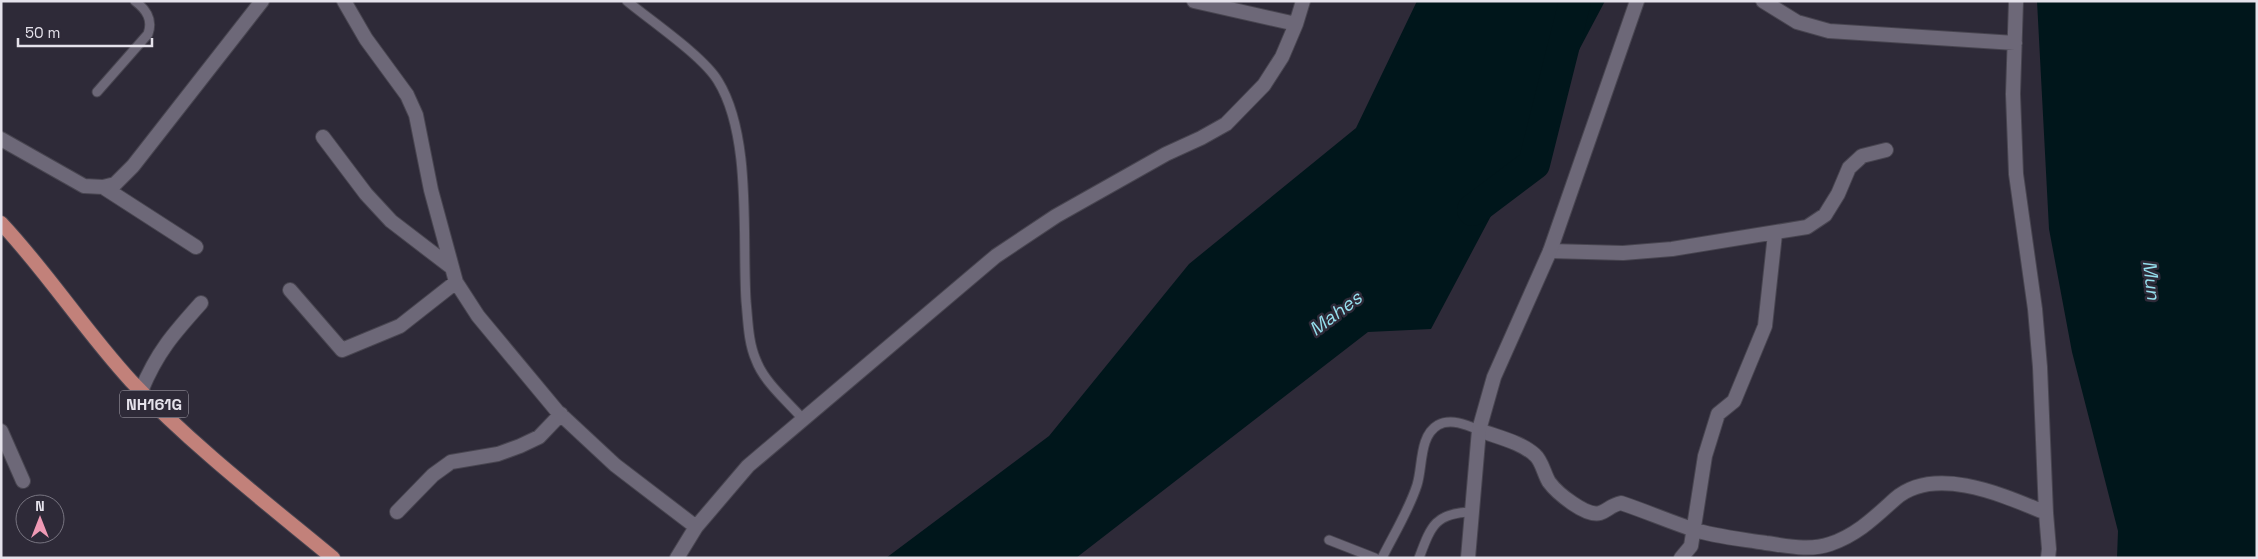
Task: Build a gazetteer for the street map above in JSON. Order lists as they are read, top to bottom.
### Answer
{
  "streets": {
    "highway": ["NH161G"]
  },
  "water": ["Mun", "Mahes"],
  "scale_bar": "50 m",
  "north": "top"
}
